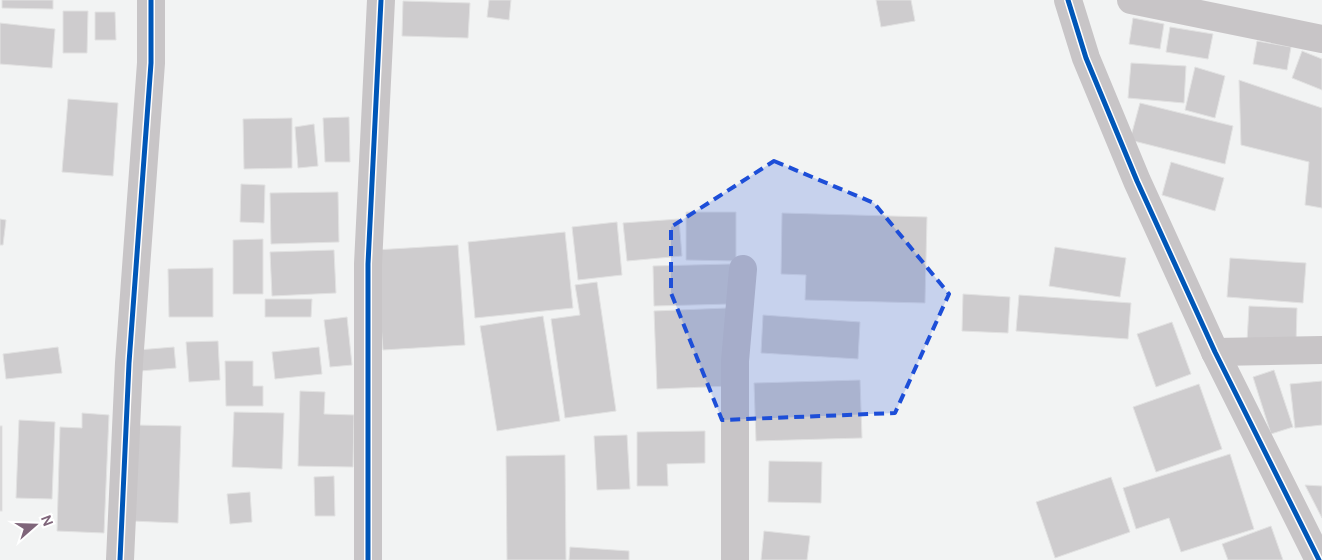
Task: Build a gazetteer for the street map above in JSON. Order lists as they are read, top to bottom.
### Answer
{
  "north": "right"
}
